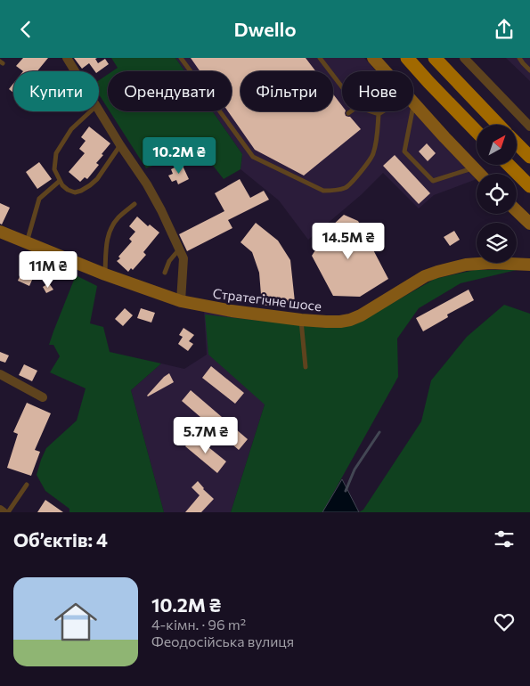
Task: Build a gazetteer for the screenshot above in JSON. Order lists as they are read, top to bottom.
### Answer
{
  "streets": {
    "street": ["Стратегічне шосе"]
  },
  "north": "top right",
  "page": {
    "header": "Dwello",
    "chip": [
      "Купити",
      "Орендувати",
      "Фільтри",
      "Нове"
    ],
    "price": [
      "10.2M ₴",
      "14.5M ₴",
      "11M ₴",
      "5.7M ₴"
    ],
    "heading": "Об’єктів: 4",
    "list": [
      {
        "name": "10.2M ₴",
        "note": "4-кімн. · 96 m² · Феодосійська вулиця"
      }
    ]
  }
}
